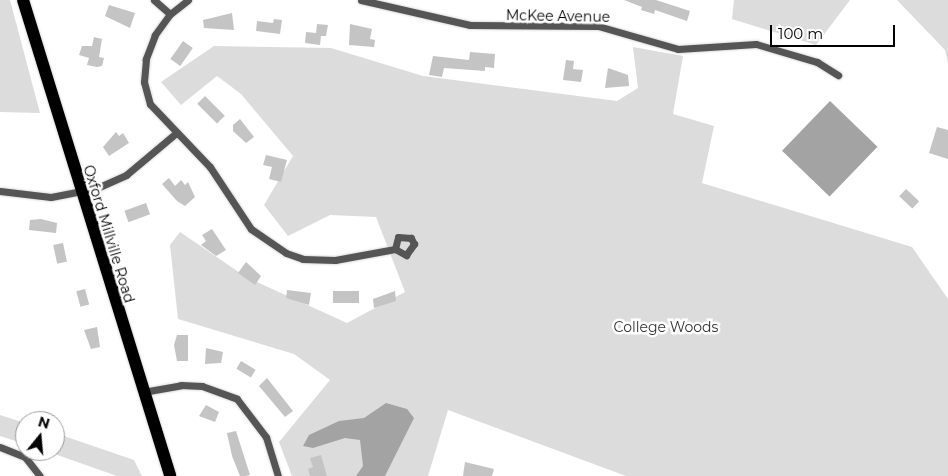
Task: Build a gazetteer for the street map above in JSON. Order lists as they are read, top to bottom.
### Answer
{
  "streets": {
    "highway": ["Oxford Millville Road"],
    "street": ["McKee Avenue"]
  },
  "parks": ["College Woods"],
  "scale_bar": "100 m",
  "north": "top"
}
